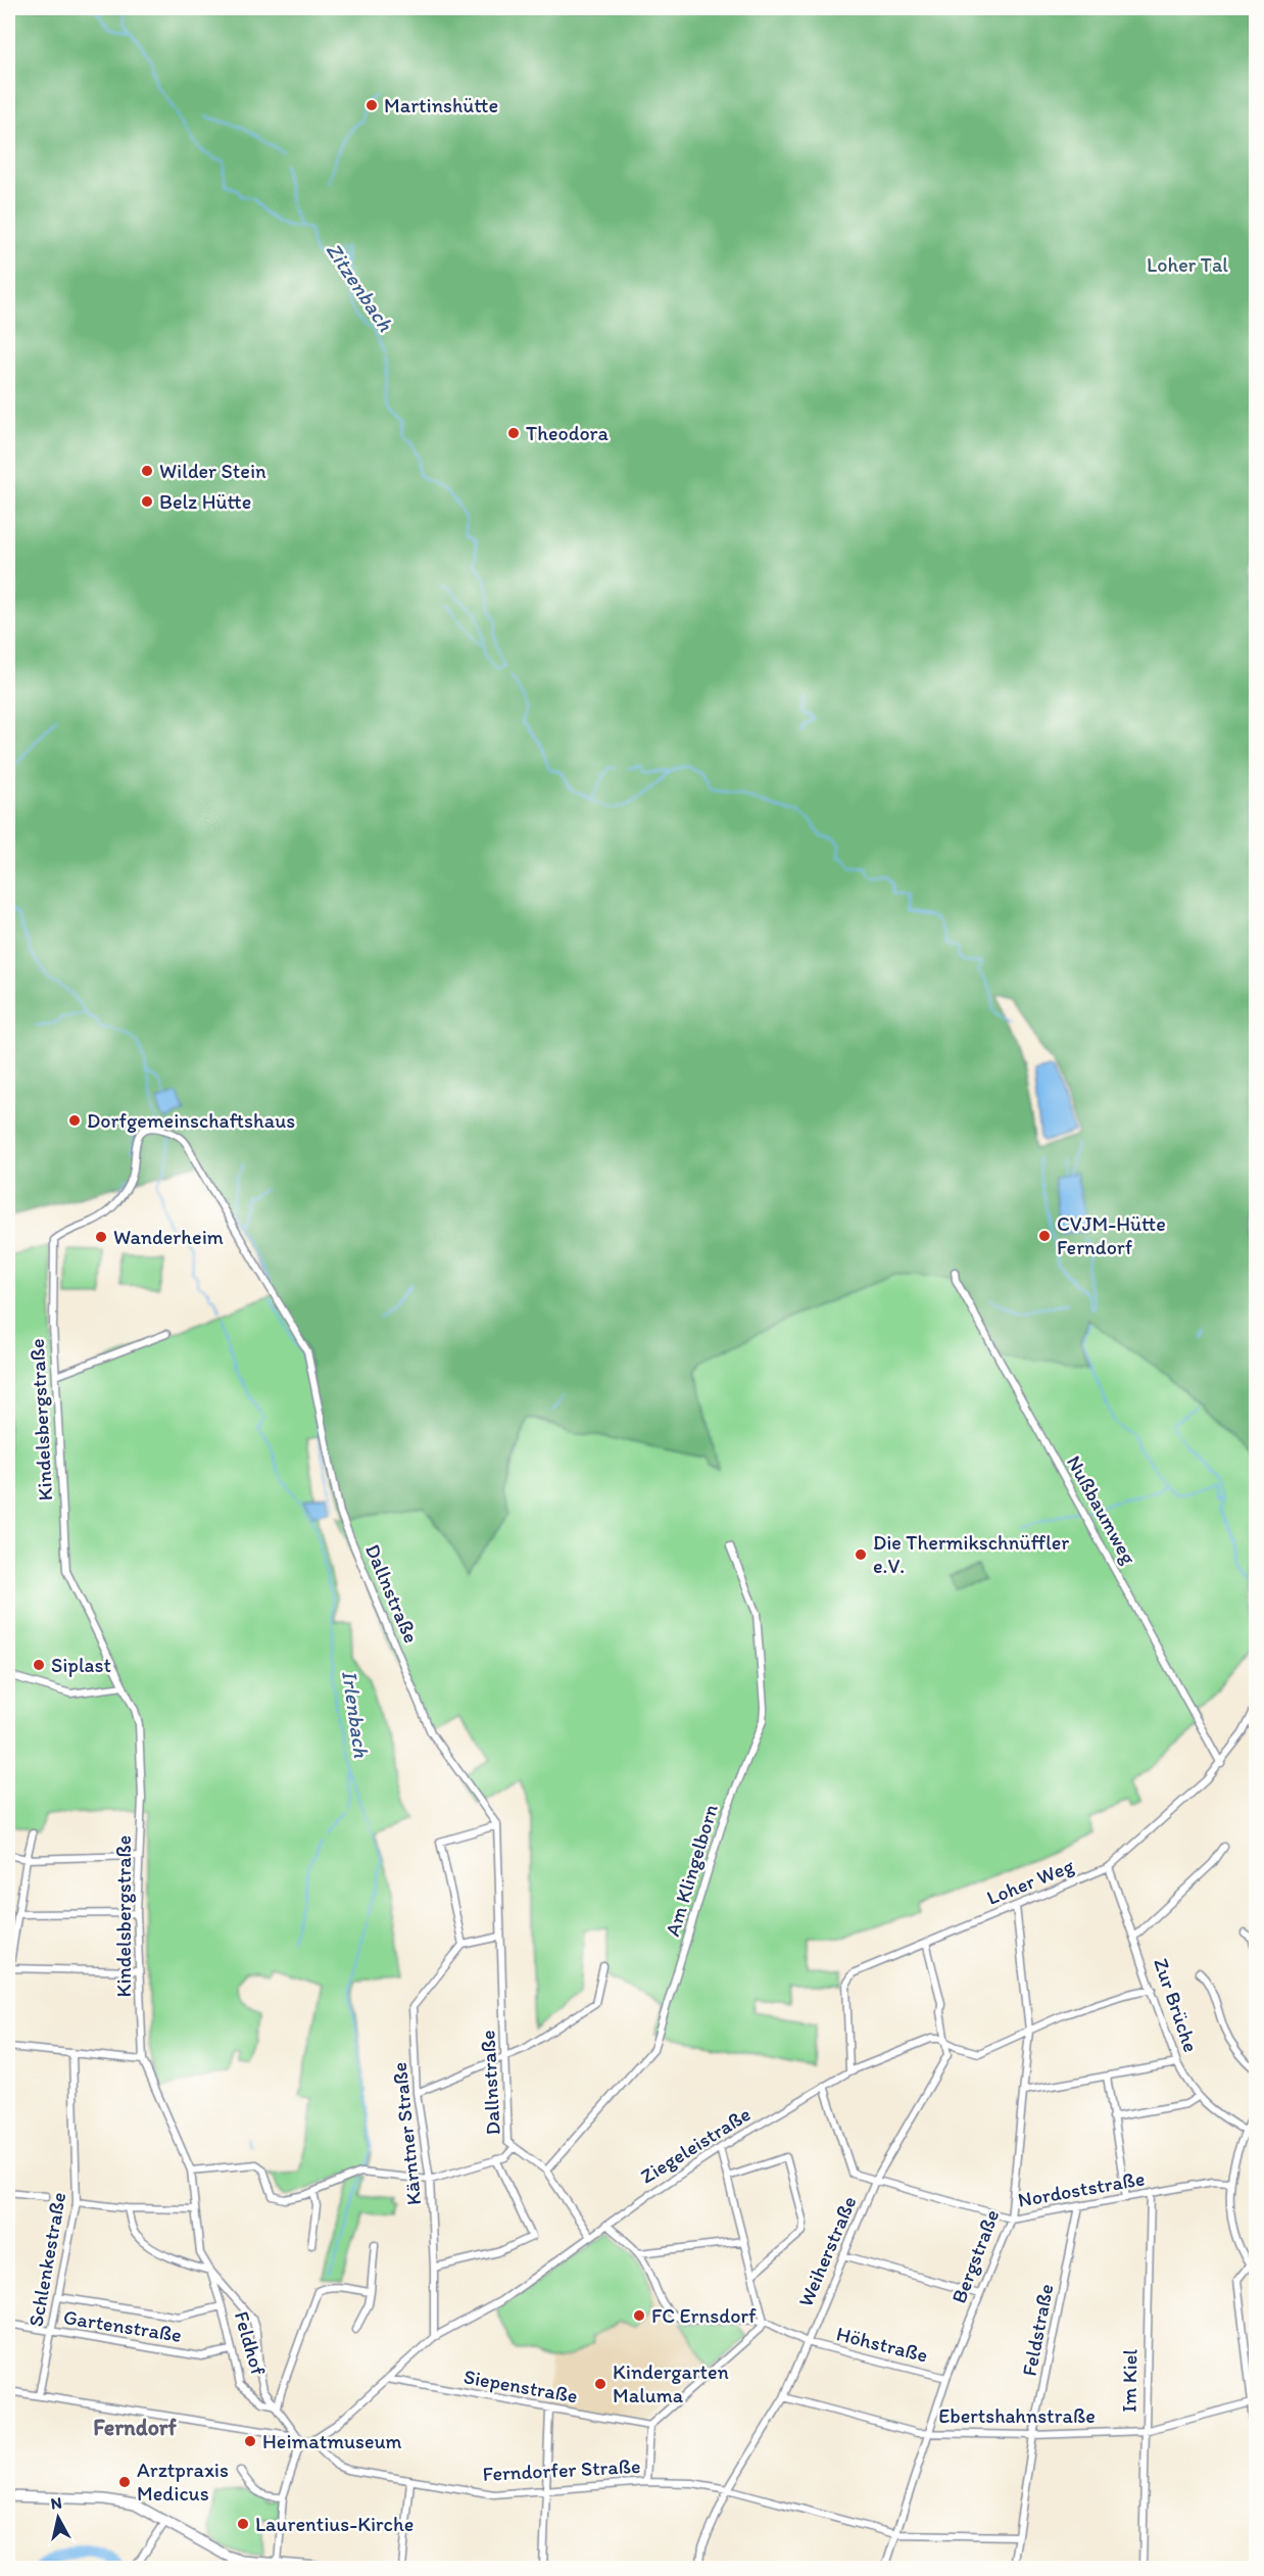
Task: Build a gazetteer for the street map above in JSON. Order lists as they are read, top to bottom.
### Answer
{
  "streets": {
    "street": [
      "Kindelsbergstraße",
      "Nußbaumweg",
      "Dallnstraße",
      "Am Klingelborn",
      "Loher Weg",
      "Zur Brüche",
      "Kärntner Straße",
      "Ziegeleistraße",
      "Nordoststraße",
      "Weiherstraße",
      "Bergstraße",
      "Schlenkestraße",
      "Gartenstraße",
      "Feldstraße",
      "Feldhof",
      "Höhstraße",
      "Im Kiel",
      "Siepenstraße",
      "Ebertshahnstraße",
      "Ferndorfer Straße"
    ]
  },
  "crossings": [
    ["Kindelsbergstraße", "Dallnstraße"],
    ["Kindelsbergstraße", "Ziegeleistraße"],
    ["Kindelsbergstraße", "Feldhof"],
    ["Kindelsbergstraße", "Ferndorfer Straße"],
    ["Nußbaumweg", "Loher Weg"],
    ["Dallnstraße", "Am Klingelborn"],
    ["Dallnstraße", "Ziegeleistraße"],
    ["Loher Weg", "Zur Brüche"],
    ["Loher Weg", "Ziegeleistraße"],
    ["Loher Weg", "Weiherstraße"],
    ["Loher Weg", "Bergstraße"],
    ["Zur Brüche", "Ziegeleistraße"],
    ["Kärntner Straße", "Ziegeleistraße"],
    ["Ziegeleistraße", "Nordoststraße"],
    ["Ziegeleistraße", "Weiherstraße"],
    ["Ziegeleistraße", "Bergstraße"],
    ["Ziegeleistraße", "Höhstraße"],
    ["Ziegeleistraße", "Siepenstraße"],
    ["Ziegeleistraße", "Ferndorfer Straße"],
    ["Nordoststraße", "Weiherstraße"],
    ["Nordoststraße", "Bergstraße"],
    ["Nordoststraße", "Feldstraße"],
    ["Nordoststraße", "Im Kiel"],
    ["Weiherstraße", "Höhstraße"],
    ["Weiherstraße", "Ebertshahnstraße"],
    ["Weiherstraße", "Ferndorfer Straße"],
    ["Bergstraße", "Höhstraße"],
    ["Bergstraße", "Ebertshahnstraße"],
    ["Bergstraße", "Ferndorfer Straße"],
    ["Schlenkestraße", "Gartenstraße"],
    ["Schlenkestraße", "Ferndorfer Straße"],
    ["Gartenstraße", "Feldhof"],
    ["Feldstraße", "Ebertshahnstraße"],
    ["Feldstraße", "Ferndorfer Straße"],
    ["Im Kiel", "Ebertshahnstraße"]
  ],
  "districts": ["Ferndorf"],
  "water": ["Zitzenbach", "Irlenbach"],
  "parks": ["Loher Tal"],
  "places": [
    "Martinshütte",
    "Theodora",
    "Wilder Stein",
    "Belz Hütte",
    "Dorfgemeinschaftshaus",
    "CVJM-Hütte Ferndorf",
    "Wanderheim",
    "Die Thermikschnüffler e.V.",
    "Siplast",
    "FC Ernsdorf",
    "Kindergarten Maluma",
    "Heimatmuseum",
    "Arztpraxis Medicus",
    "Laurentius-Kirche"
  ],
  "north": "top"
}
